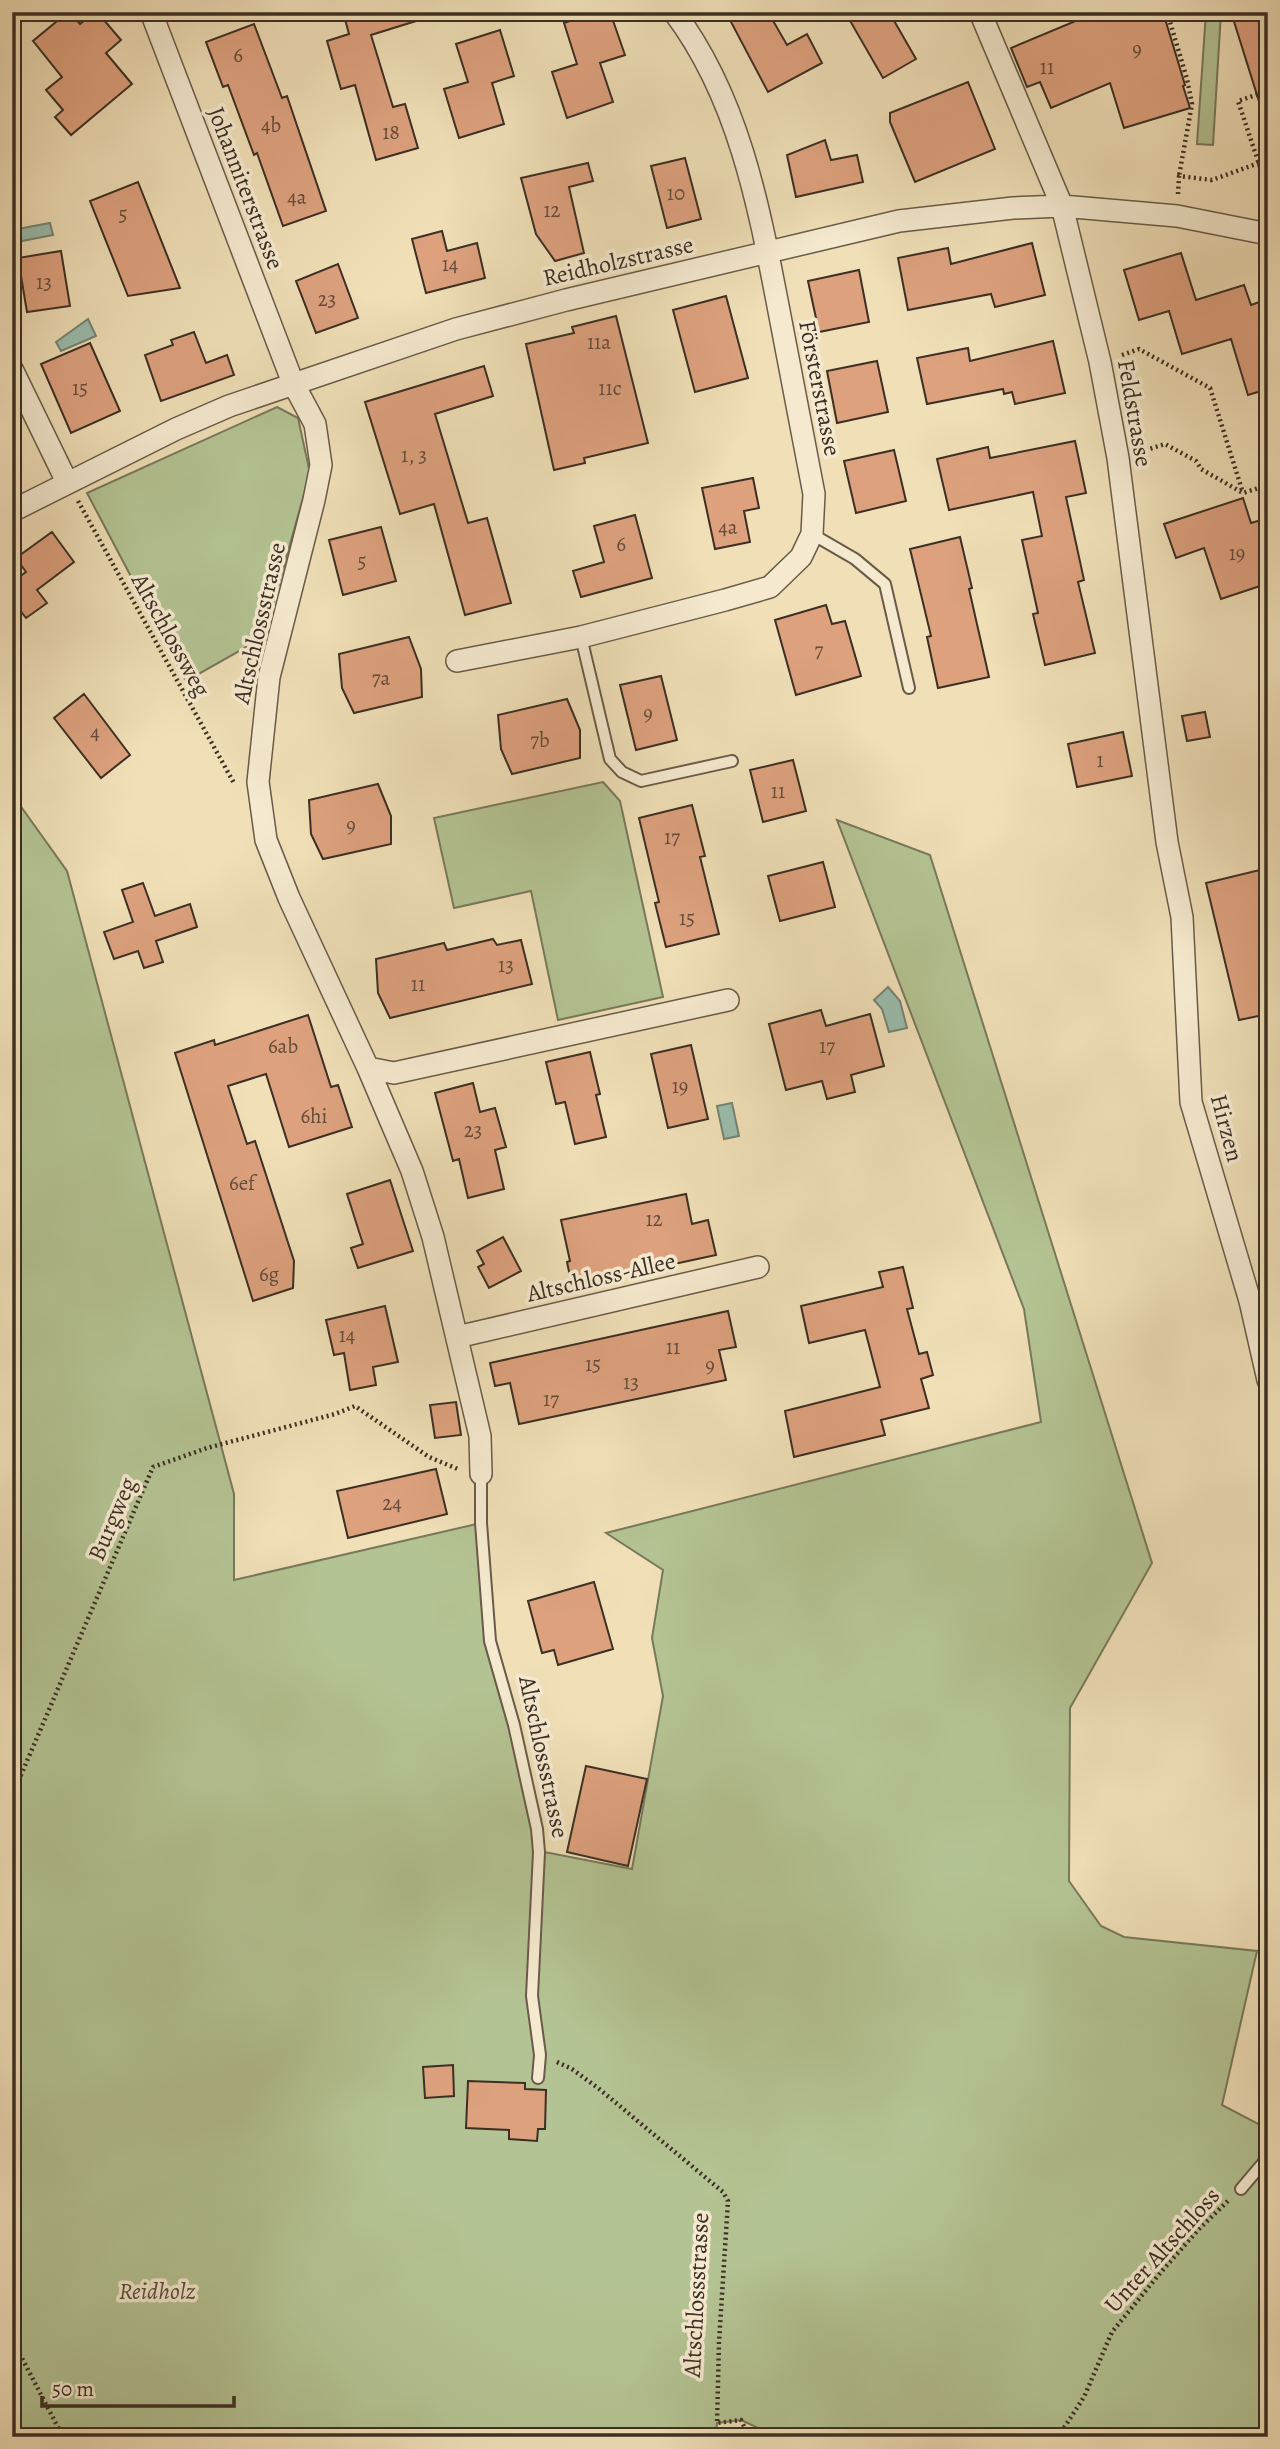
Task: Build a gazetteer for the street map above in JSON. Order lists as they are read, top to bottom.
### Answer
{
  "streets": {
    "street": [
      "Johanniterstrasse",
      "Reidholzstrasse",
      "Försterstrasse",
      "Feldstrasse",
      "Altschlossstrasse",
      "Hirzen",
      "Altschloss-Allee"
    ],
    "path": ["Altschlossweg", "Burgweg", "Unter Altschloss"]
  },
  "crossings": [
    ["Johanniterstrasse", "Reidholzstrasse"],
    ["Johanniterstrasse", "Altschlossstrasse"],
    ["Reidholzstrasse", "Försterstrasse"],
    ["Reidholzstrasse", "Feldstrasse"],
    ["Reidholzstrasse", "Altschlossstrasse"],
    ["Reidholzstrasse", "Altschlossweg"],
    ["Feldstrasse", "Hirzen"],
    ["Altschlossstrasse", "Altschloss-Allee"],
    ["Altschlossstrasse", "Burgweg"]
  ],
  "parks": ["Reidholz"],
  "house_numbers": [
    "9",
    "6",
    "11",
    "4b",
    "18",
    "10",
    "4a",
    "12",
    "5",
    "14",
    "13",
    "23",
    "11a",
    "15",
    "11c",
    "1, 3",
    "4a",
    "6",
    "19",
    "5",
    "7",
    "7a",
    "9",
    "4",
    "7b",
    "1",
    "11",
    "9",
    "17",
    "15",
    "13",
    "11",
    "6ab",
    "17",
    "19",
    "6hi",
    "23",
    "6ef",
    "12",
    "6g",
    "14",
    "11",
    "15",
    "9",
    "13",
    "17",
    "24"
  ],
  "scale_bar": "50 m"
}
